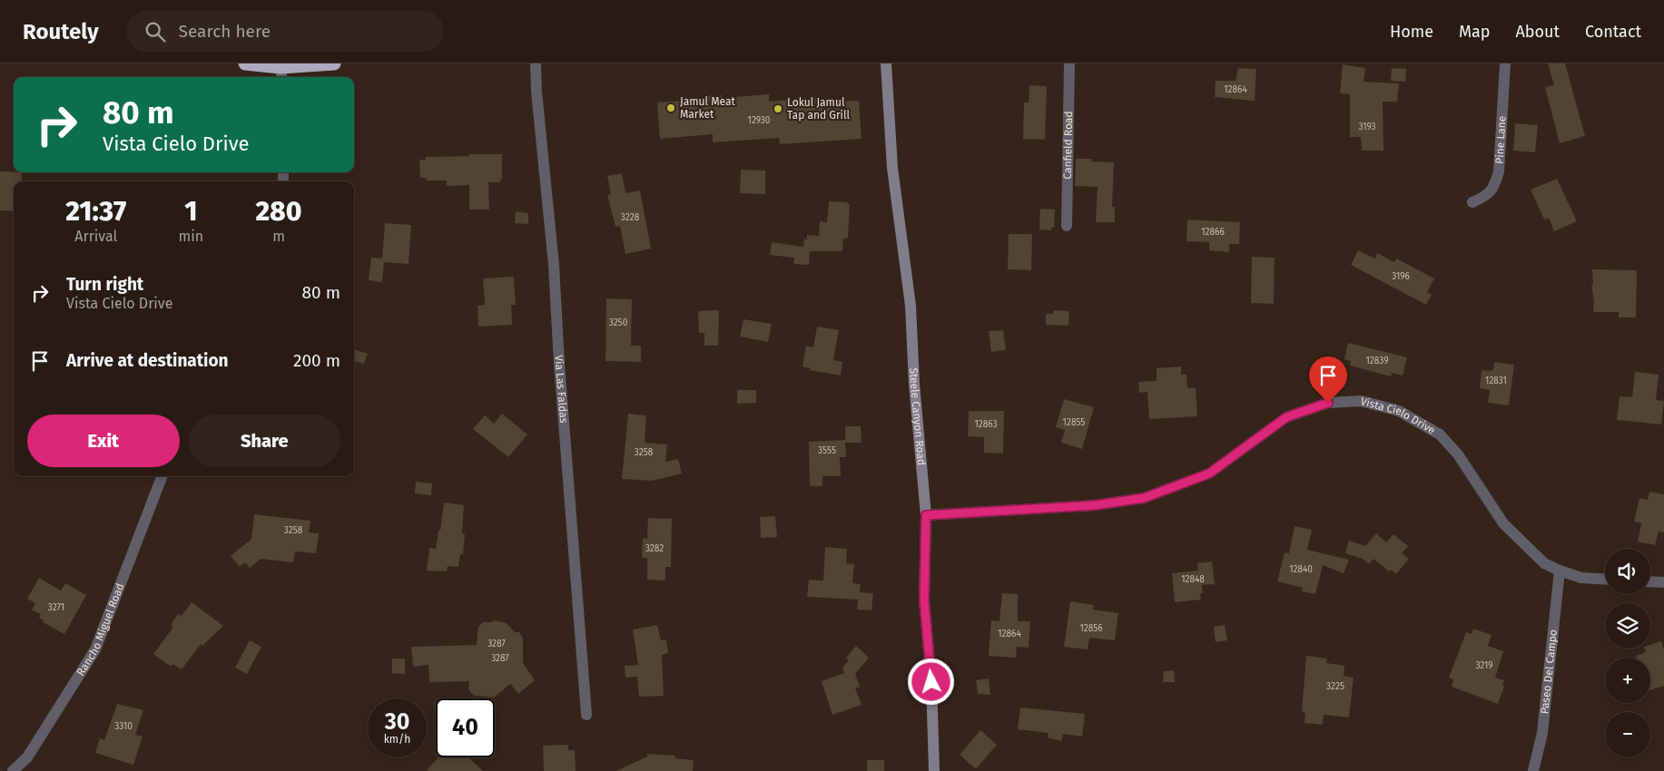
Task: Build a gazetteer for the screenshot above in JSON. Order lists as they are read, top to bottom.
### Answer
{
  "streets": {
    "street": [
      "Pine Lane",
      "Canfield Road",
      "Via Las Faldas",
      "Steele Canyon Road",
      "Vista Cielo Drive",
      "Rancho Miguel Road",
      "Paseo Del Campo"
    ]
  },
  "crossings": [
    ["Steele Canyon Road", "Vista Cielo Drive"],
    ["Vista Cielo Drive", "Paseo Del Campo"]
  ],
  "places": ["Jamul Meat Market", "Lokul Jamul Tap and Grill"],
  "house_numbers": [
    "12864",
    "12930",
    "3193",
    "3228",
    "12866",
    "3196",
    "3250",
    "12839",
    "12831",
    "12855",
    "12863",
    "3555",
    "3258",
    "3258",
    "3282",
    "12840",
    "12848",
    "3271",
    "12856",
    "12864",
    "3287",
    "3287",
    "3219",
    "3225",
    "3310"
  ],
  "page": {
    "header": "Routely",
    "search": "Search here",
    "nav": [
      "Home",
      "Map",
      "About",
      "Contact"
    ],
    "turn": ["80 m", "Vista Cielo Drive"],
    "eta": [
      "21:37",
      "Arrival",
      "1",
      "min",
      "280",
      "m"
    ],
    "list": [
      {
        "name": "Turn right",
        "note": "Vista Cielo Drive",
        "value": "80 m"
      },
      {
        "name": "Arrive at destination",
        "value": "200 m"
      }
    ],
    "buttons": ["Exit", "Share"],
    "map_buttons": ["+", "−"],
    "speed": "30 km/h",
    "limit": "40"
  }
}
